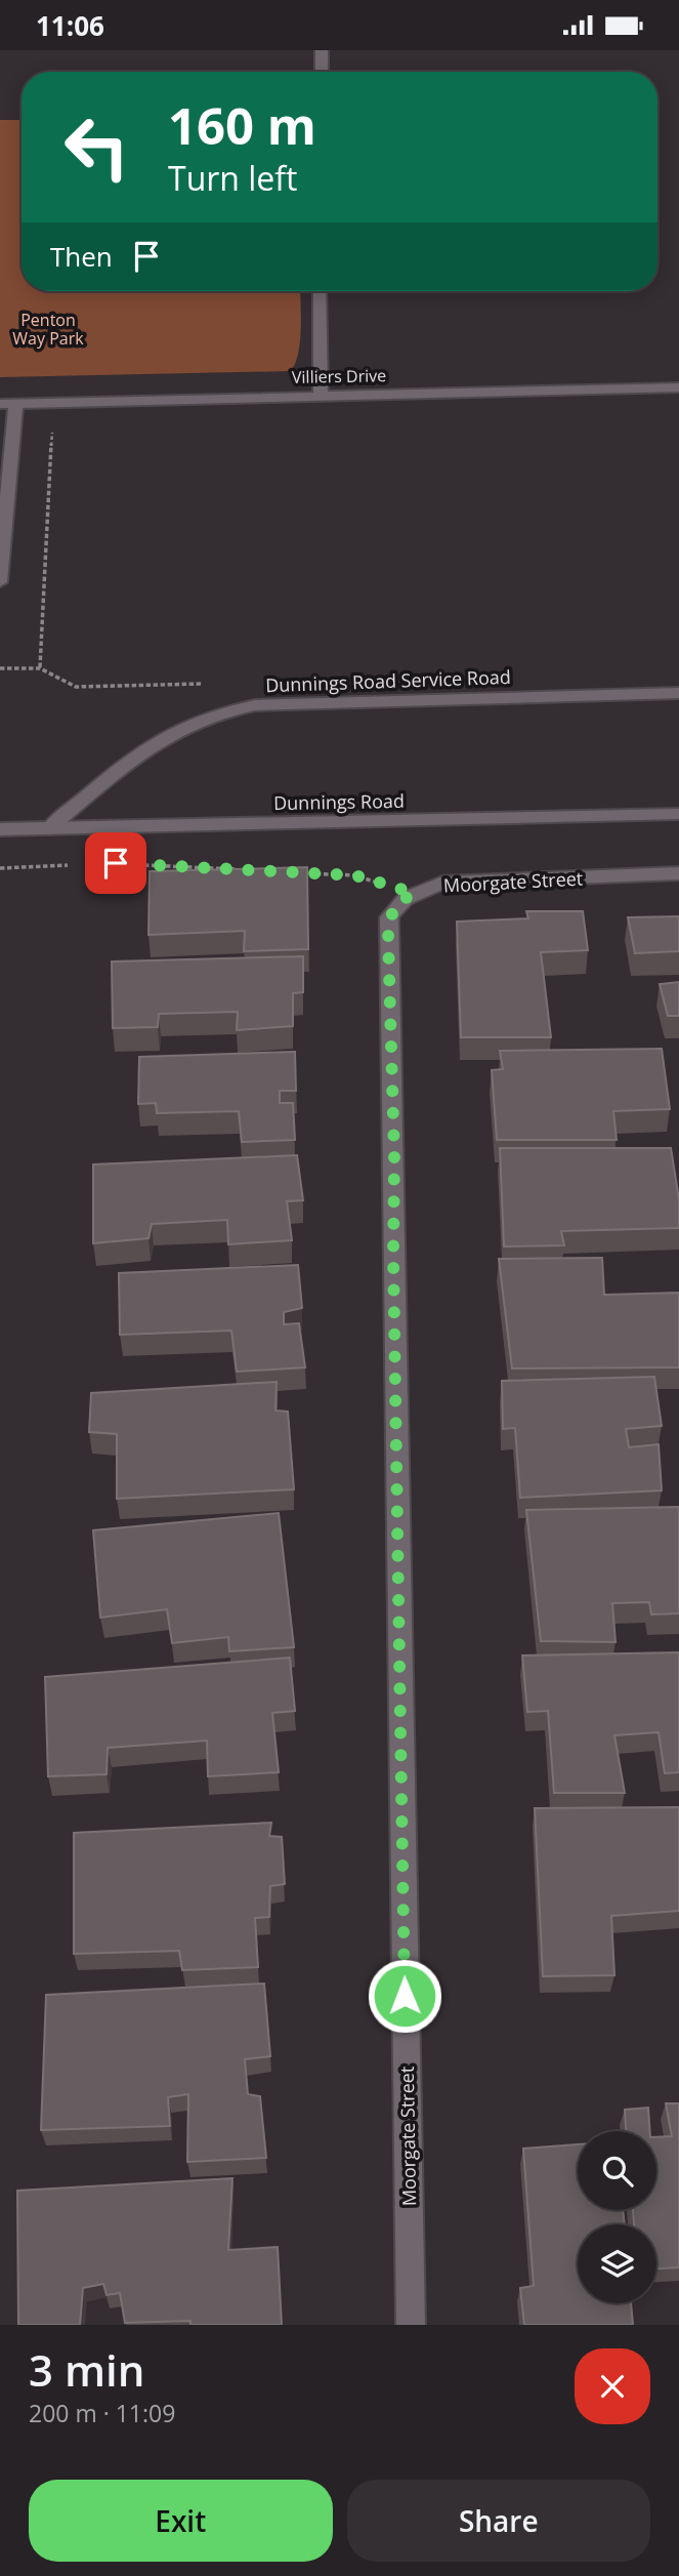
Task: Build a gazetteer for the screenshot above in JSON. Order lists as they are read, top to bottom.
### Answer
{
  "streets": {
    "street": [
      "Villiers Drive",
      "Dunnings Road Service Road",
      "Dunnings Road",
      "Moorgate Street"
    ]
  },
  "crossings": [
    ["Dunnings Road Service Road", "Dunnings Road"]
  ],
  "parks": ["Penton Way Park"],
  "page": {
    "status": "11:06",
    "turn": ["160 m", "Turn left"],
    "then": "Then",
    "heading": ["3 min", "200 m · 11:09"],
    "buttons": ["Exit", "Share"]
  }
}
